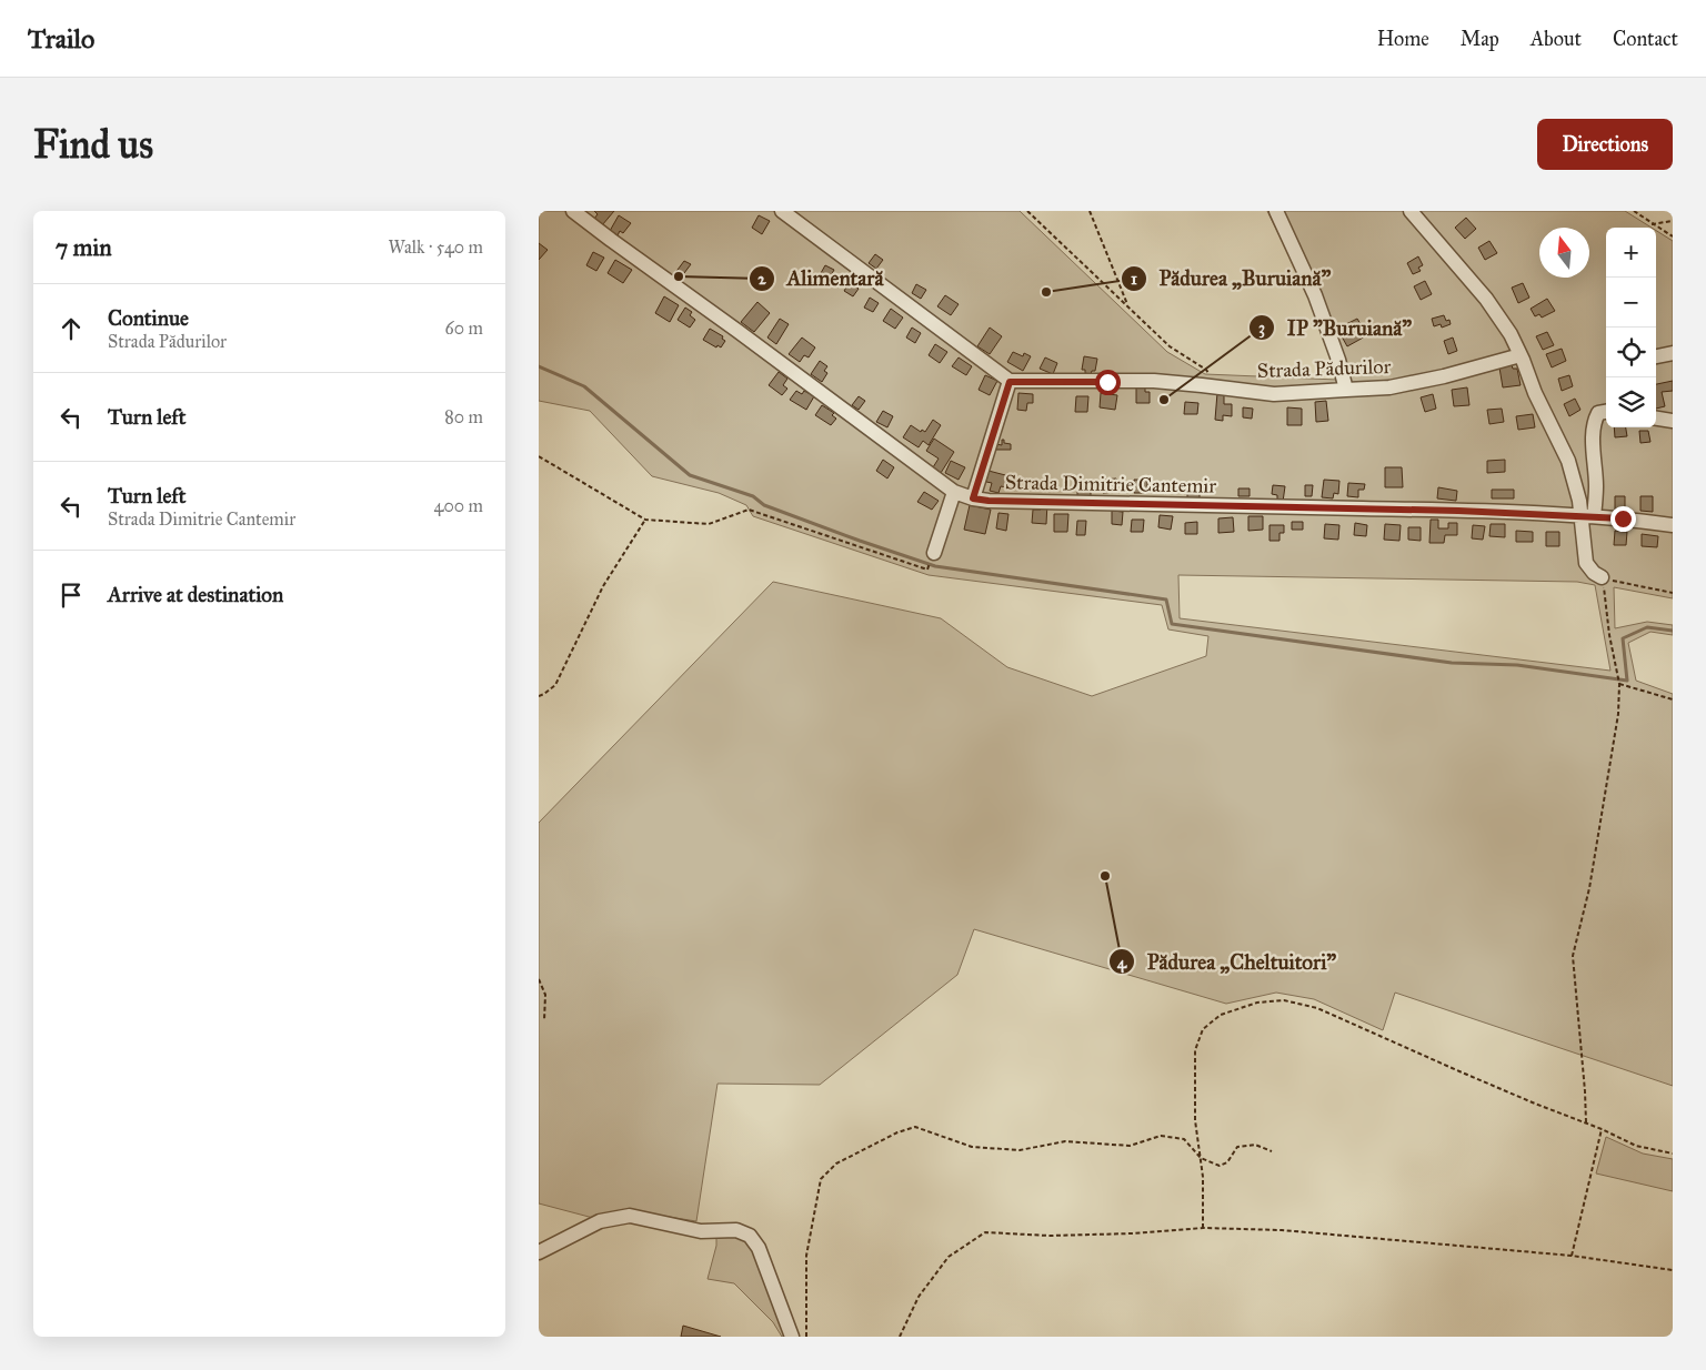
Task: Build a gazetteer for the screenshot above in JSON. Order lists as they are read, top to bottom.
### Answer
{
  "streets": {
    "street": ["Strada Pădurilor", "Strada Dimitrie Cantemir"]
  },
  "places": [
    "Alimentară",
    "Pădurea „Buruiană”",
    "IP \"Buruiană\"",
    "Pădurea „Cheltuitori”"
  ],
  "north": "top",
  "page": {
    "header": "Trailo",
    "nav": [
      "Home",
      "Map",
      "About",
      "Contact"
    ],
    "buttons": "Directions",
    "title": "Find us",
    "heading": ["7 min", "Walk · 540 m"],
    "map_buttons": ["+", "−"],
    "list": [
      ["Continue", "Strada Pădurilor", "60 m"],
      ["Turn left", "80 m"],
      ["Turn left", "Strada Dimitrie Cantemir", "400 m"],
      "Arrive at destination"
    ]
  }
}
